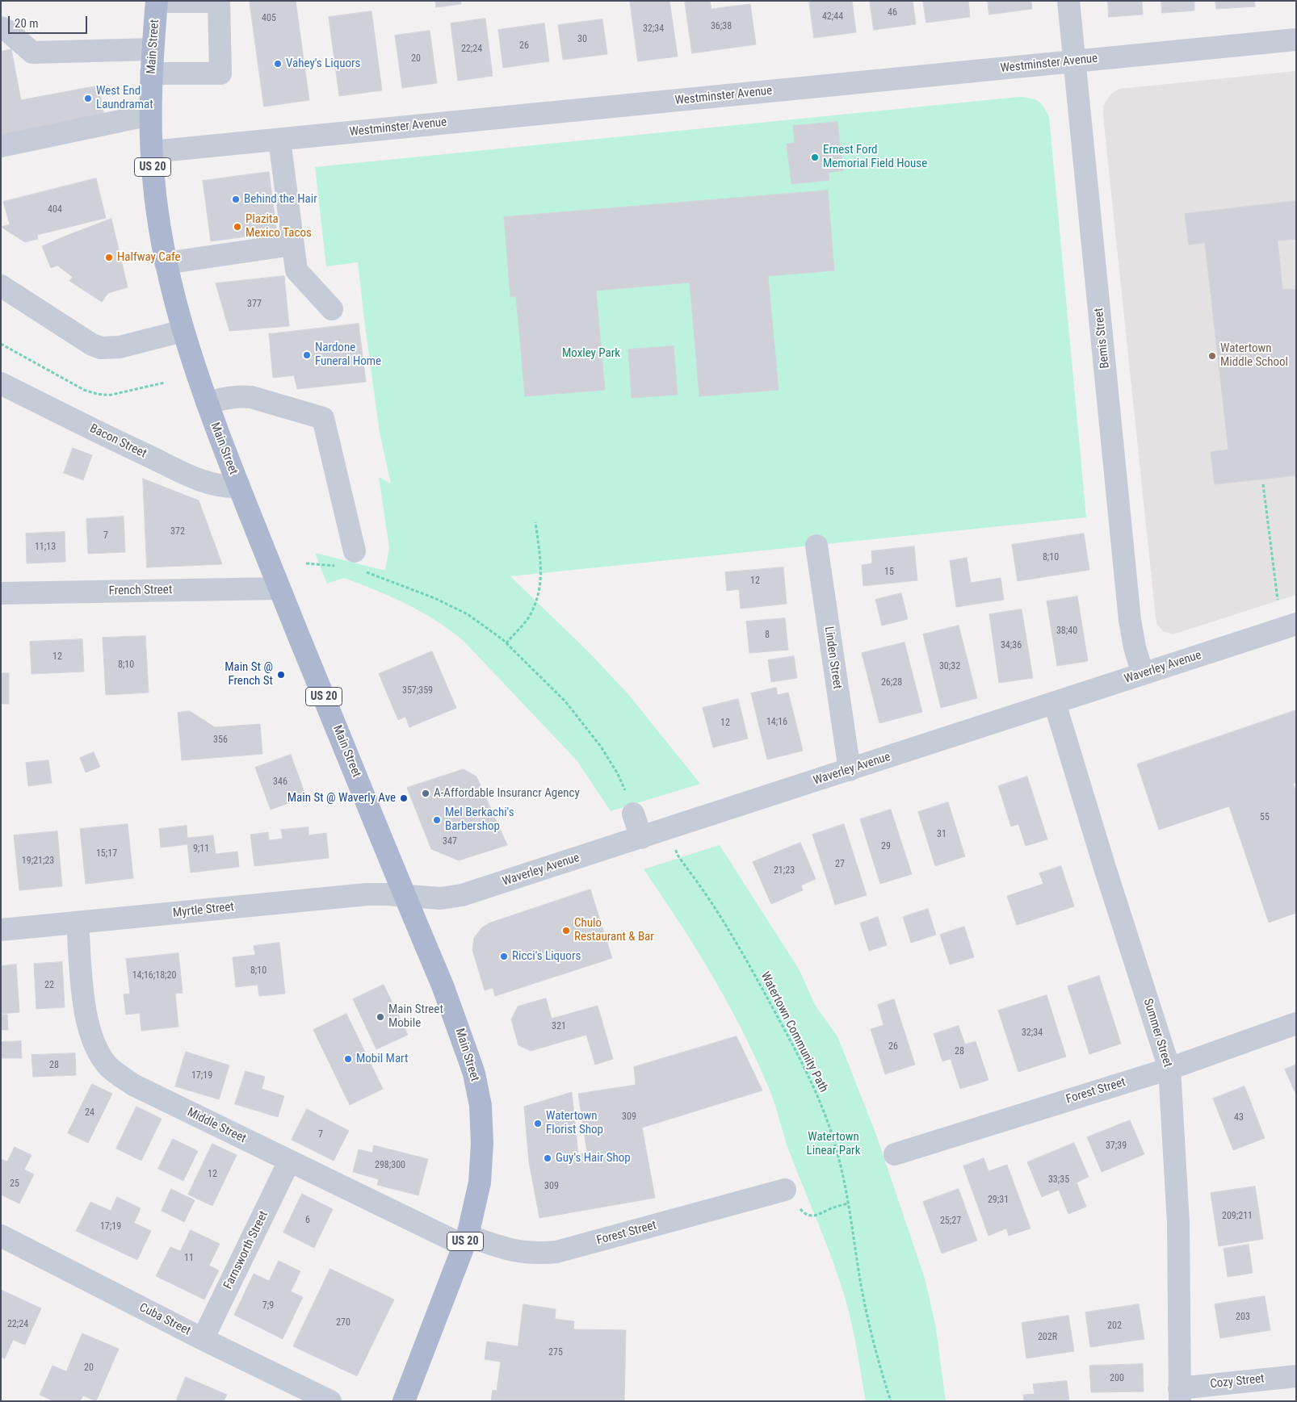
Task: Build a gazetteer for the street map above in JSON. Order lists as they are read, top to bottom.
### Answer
{
  "streets": {
    "main road": ["Main Street", "US 20"],
    "street": [
      "Westminster Avenue",
      "Bemis Street",
      "Bacon Street",
      "French Street",
      "Linden Street",
      "Waverley Avenue",
      "Myrtle Street",
      "Summer Street",
      "Forest Street",
      "Middle Street",
      "Farnsworth Street",
      "Cuba Street",
      "Cozy Street"
    ],
    "path": ["Watertown Community Path"]
  },
  "crossings": [
    ["Main Street", "Westminster Avenue"],
    ["Main Street", "Bacon Street"],
    ["Main Street", "French Street"],
    ["Main Street", "Waverley Avenue"],
    ["Main Street", "Myrtle Street"],
    ["Main Street", "Forest Street"],
    ["Main Street", "Middle Street"],
    ["Westminster Avenue", "Bemis Street"],
    ["Bemis Street", "Waverley Avenue"],
    ["Linden Street", "Waverley Avenue"],
    ["Waverley Avenue", "Myrtle Street"],
    ["Waverley Avenue", "Summer Street"],
    ["Myrtle Street", "Middle Street"],
    ["Summer Street", "Forest Street"],
    ["Summer Street", "Cozy Street"],
    ["Forest Street", "Middle Street"],
    ["Middle Street", "Farnsworth Street"],
    ["Farnsworth Street", "Cuba Street"]
  ],
  "parks": ["Moxley Park", "Watertown Linear Park"],
  "places": [
    "Vahey's Liquors",
    "West End Laundramat",
    "Ernest Ford Memorial Field House",
    "Behind the Hair",
    "Plazita Mexico Tacos",
    "Halfway Cafe",
    "Nardone Funeral Home",
    "Watertown Middle School",
    "Main St @ French St",
    "A-Affordable Insurancr Agency",
    "Main St @ Waverly Ave",
    "Mel Berkachi's Barbershop",
    "Chulo Restaurant & Bar",
    "Ricci's Liquors",
    "Main Street Mobile",
    "Mobil Mart",
    "Watertown Florist Shop",
    "Guy's Hair Shop"
  ],
  "house_numbers": [
    "46",
    "42;44",
    "405",
    "36;38",
    "32;34",
    "30",
    "26",
    "22;24",
    "20",
    "404",
    "377",
    "372",
    "7",
    "11;13",
    "8;10",
    "15",
    "12",
    "38;40",
    "8",
    "34;36",
    "12",
    "8;10",
    "30;32",
    "26;28",
    "357;359",
    "14;16",
    "12",
    "356",
    "346",
    "55",
    "31",
    "347",
    "29",
    "9;11",
    "15;17",
    "19;21;23",
    "27",
    "21;23",
    "8;10",
    "14;16;18;20",
    "22",
    "321",
    "32;34",
    "26",
    "28",
    "28",
    "17;19",
    "24",
    "309",
    "43",
    "7",
    "37;39",
    "298;300",
    "12",
    "33;35",
    "25",
    "309",
    "29;31",
    "209;211",
    "6",
    "25;27",
    "17;19",
    "11",
    "7;9",
    "203",
    "270",
    "22;24",
    "202",
    "202R",
    "275",
    "20",
    "200"
  ],
  "scale_bar": "20 m"
}
